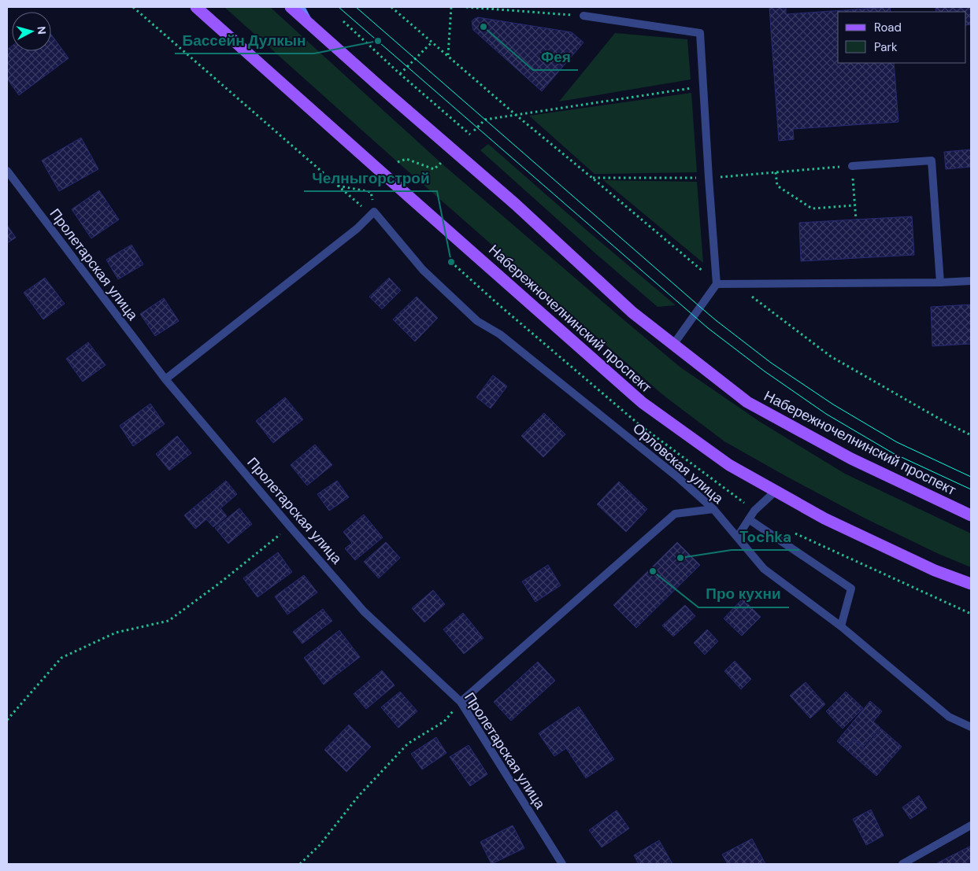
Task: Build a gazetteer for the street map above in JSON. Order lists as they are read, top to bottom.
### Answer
{
  "streets": {
    "main road": ["Набережночелнинский проспект"],
    "street": ["Пролетарская улица", "Орловская улица"]
  },
  "places": [
    "Фея",
    "Бассейн Дулкын",
    "Челныгорстрой",
    "Tochka",
    "Про кухни"
  ],
  "legend": ["Road", "Park"],
  "north": "right"
}
